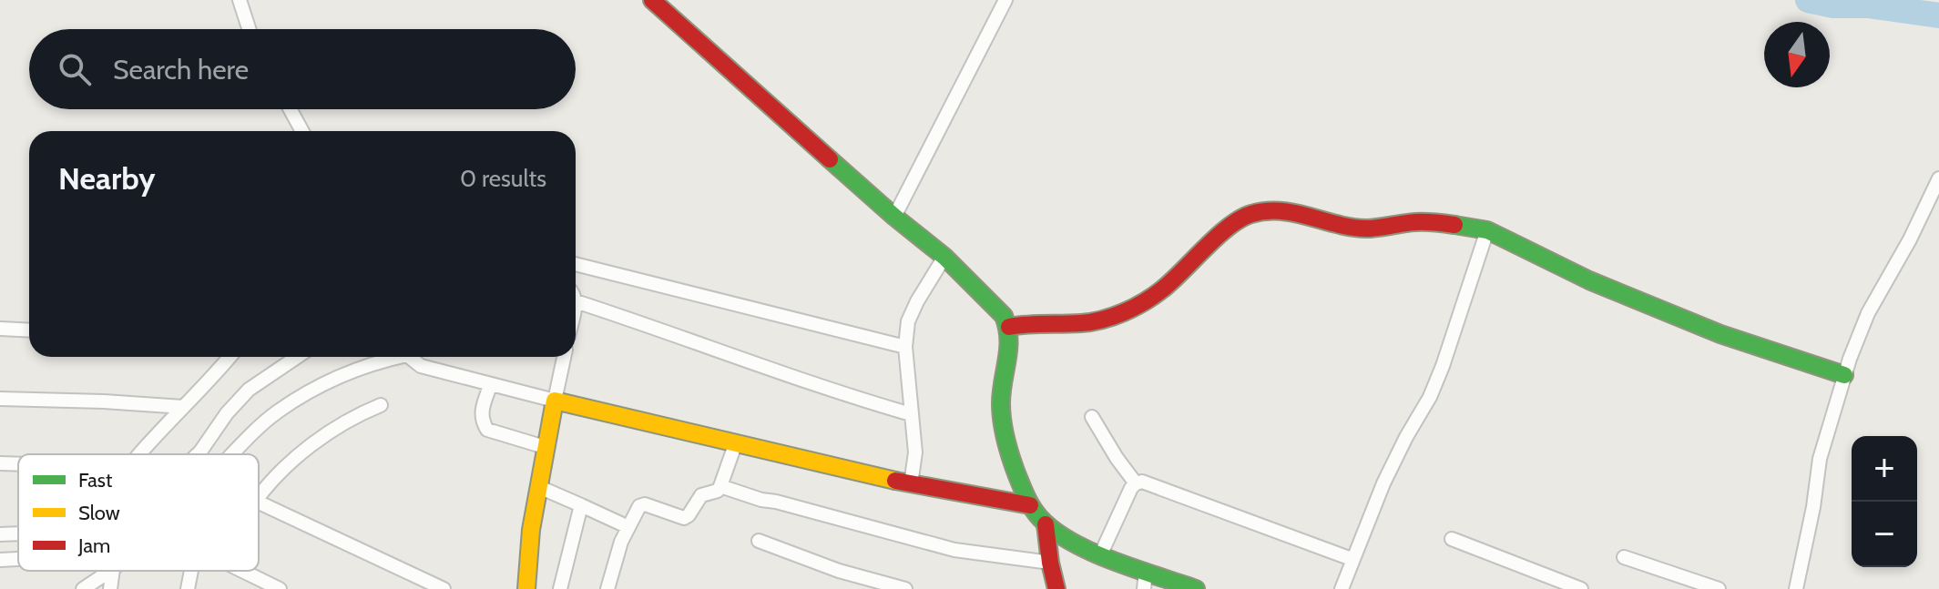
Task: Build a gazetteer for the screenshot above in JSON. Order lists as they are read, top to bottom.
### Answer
{
  "legend": ["Fast", "Slow", "Jam"],
  "north": "bottom",
  "page": {
    "search": "Search here",
    "heading": ["Nearby", "0 results"],
    "map_buttons": ["+", "−"]
  }
}
